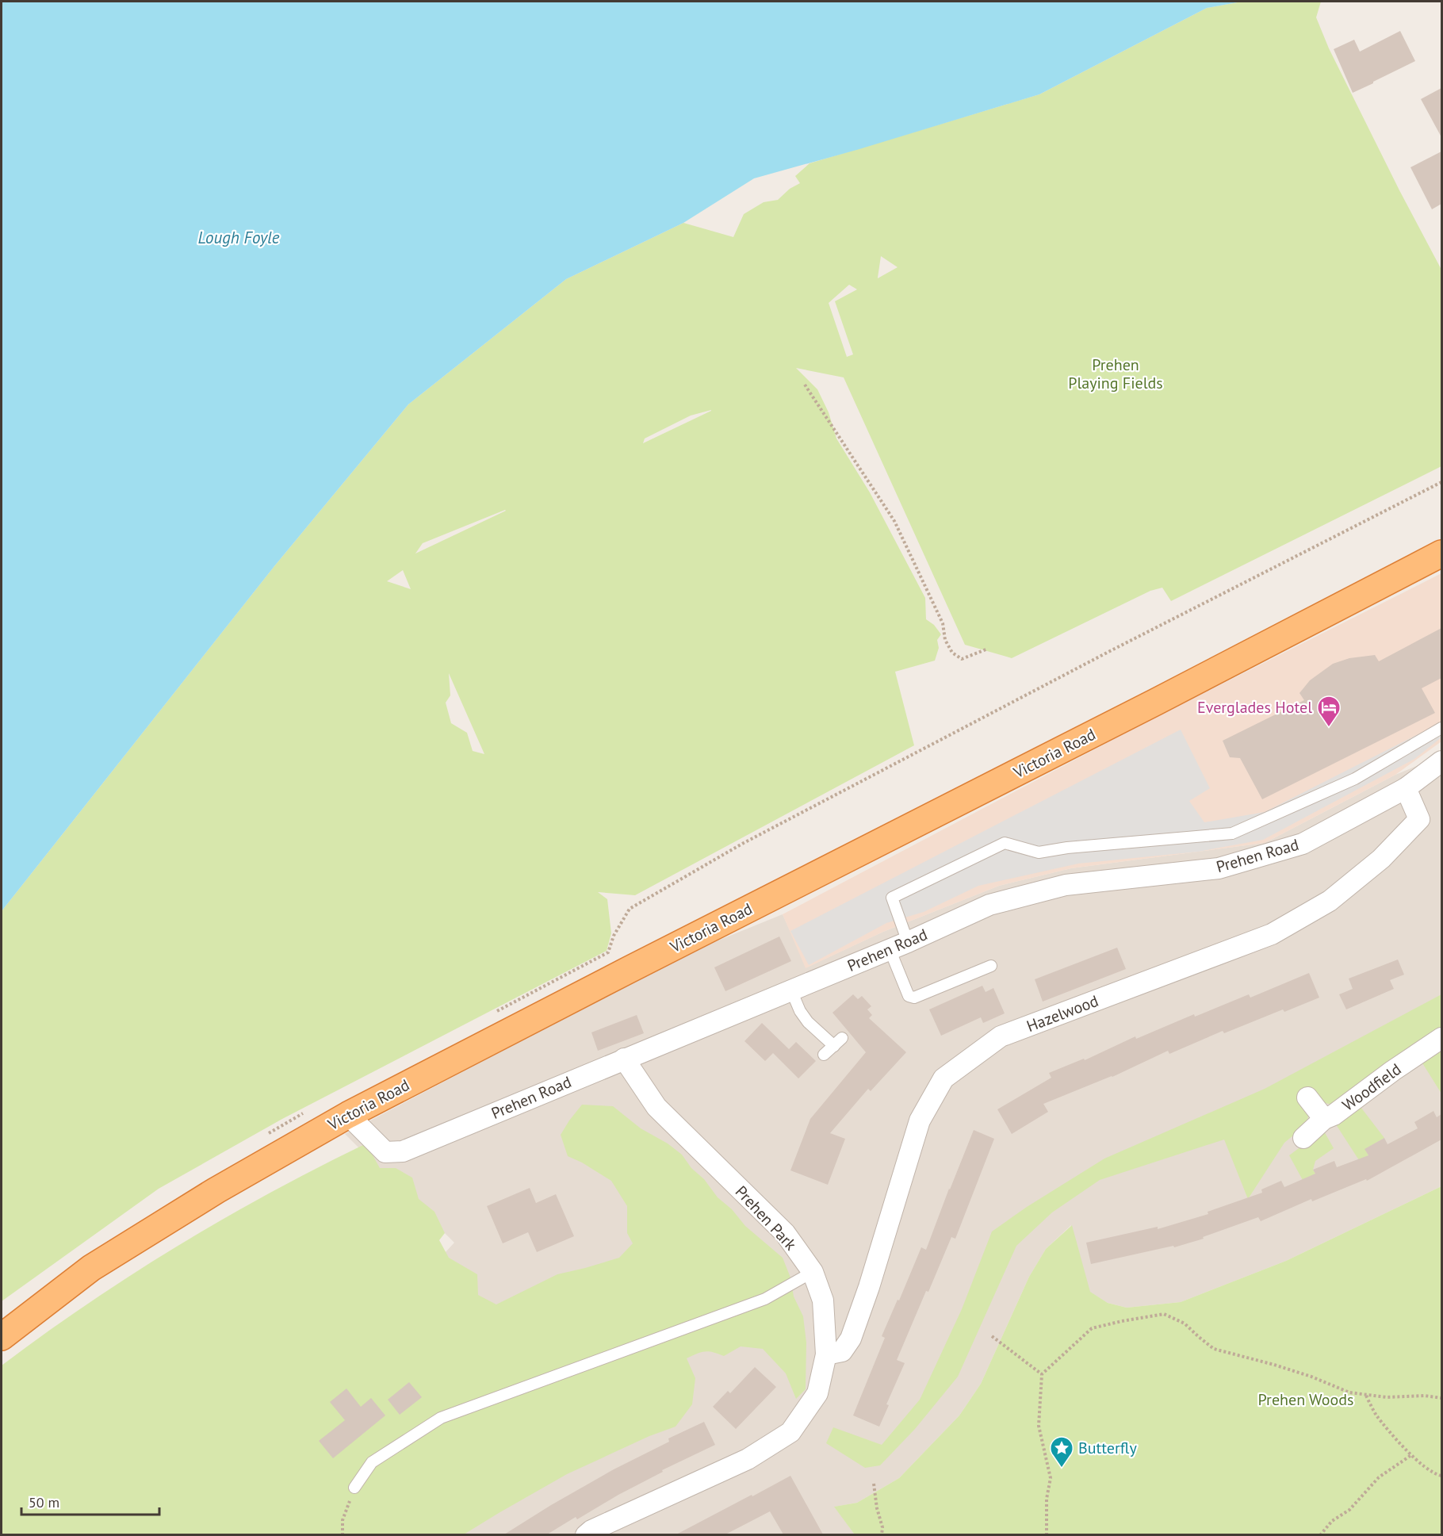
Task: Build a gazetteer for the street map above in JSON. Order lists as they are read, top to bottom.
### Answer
{
  "streets": {
    "highway": ["Victoria Road"],
    "street": [
      "Prehen Road",
      "Hazelwood",
      "Woodfield",
      "Prehen Park"
    ]
  },
  "crossings": [
    ["Victoria Road", "Prehen Road"],
    ["Prehen Road", "Hazelwood"],
    ["Prehen Road", "Prehen Park"],
    ["Hazelwood", "Prehen Park"]
  ],
  "water": ["Lough Foyle"],
  "parks": ["Prehen Playing Fields", "Prehen Woods"],
  "places": {
    "hotel": ["Everglades Hotel"],
    "place": ["Butterfly"]
  },
  "scale_bar": "50 m"
}
